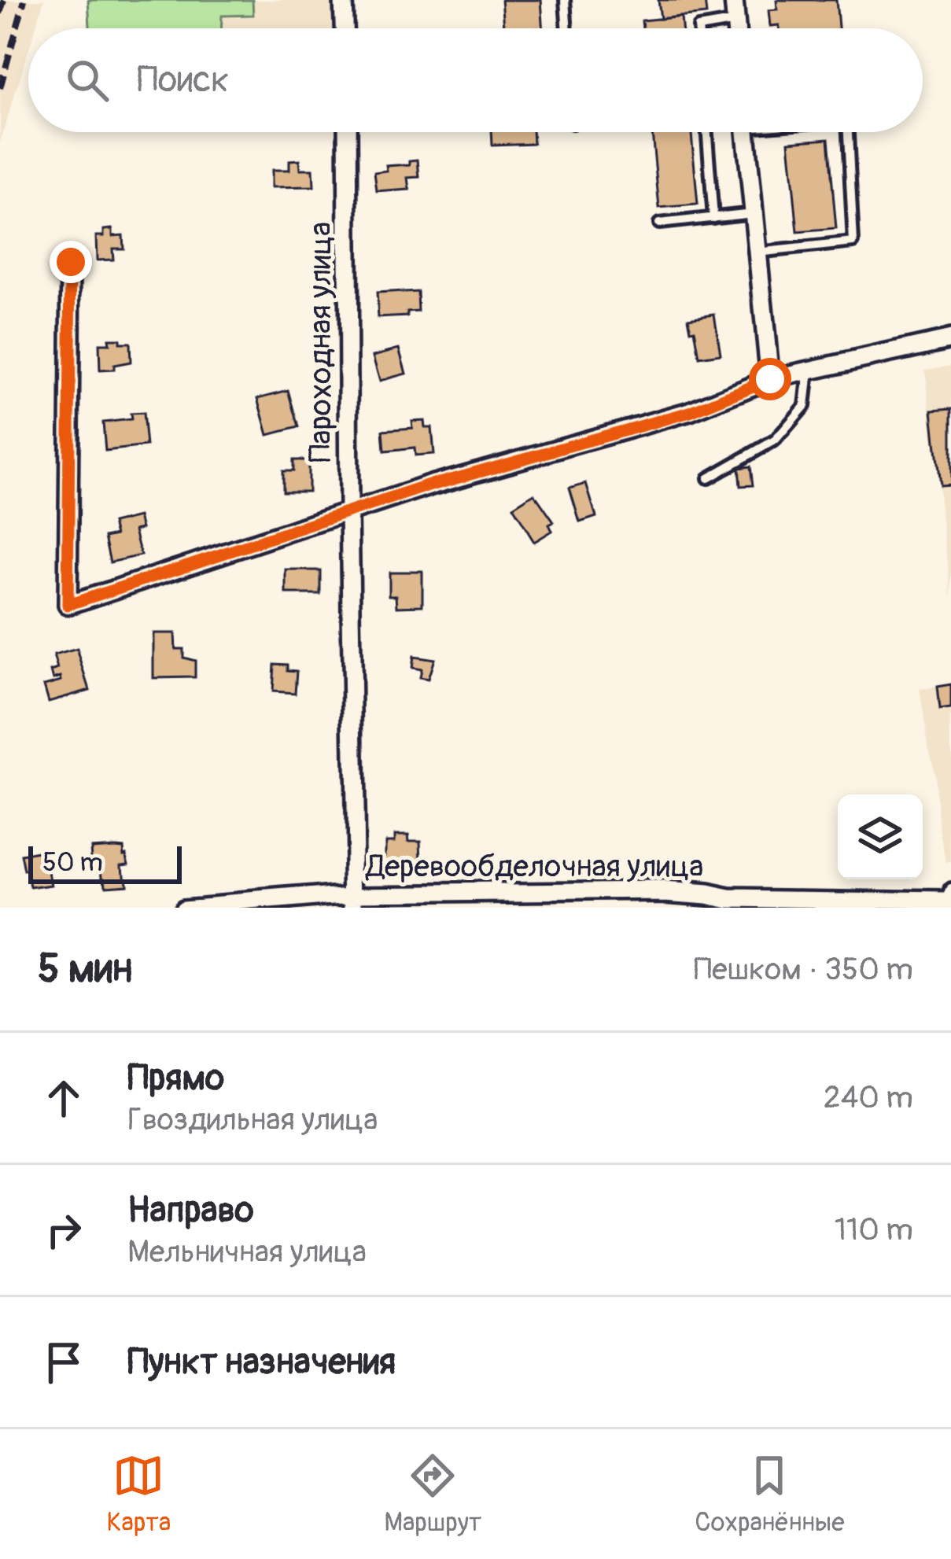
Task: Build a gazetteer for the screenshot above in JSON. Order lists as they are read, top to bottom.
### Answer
{
  "streets": {
    "street": ["Пароходная улица", "Деревообделочная улица"]
  },
  "crossings": [
    ["Пароходная улица", "Деревообделочная улица"]
  ],
  "scale_bar": "50 m",
  "page": {
    "search": "Поиск",
    "scale": "50 m",
    "heading": ["5 мин", "Пешком · 350 m"],
    "list": [
      ["Прямо", "Гвоздильная улица", "240 m"],
      ["Направо", "Мельничная улица", "110 m"],
      "Пункт назначения"
    ],
    "nav": ["Карта", "Маршрут", "Сохранённые"]
  }
}
